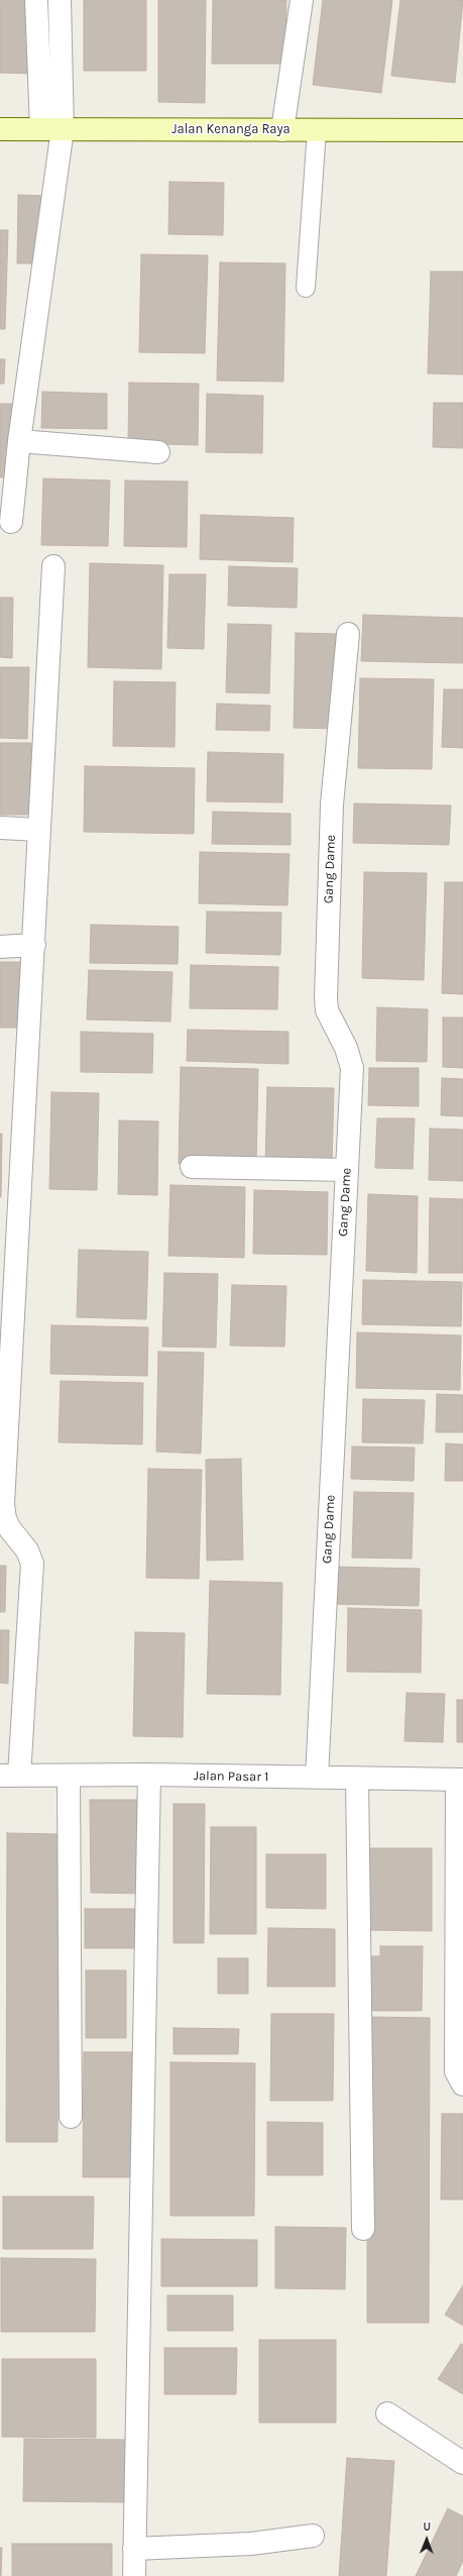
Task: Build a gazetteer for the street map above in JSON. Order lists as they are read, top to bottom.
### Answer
{
  "streets": {
    "street": ["Jalan Kenanga Raya", "Gang Dame", "Jalan Pasar 1"]
  },
  "crossings": [
    ["Gang Dame", "Jalan Pasar 1"]
  ],
  "north": "top"
}
